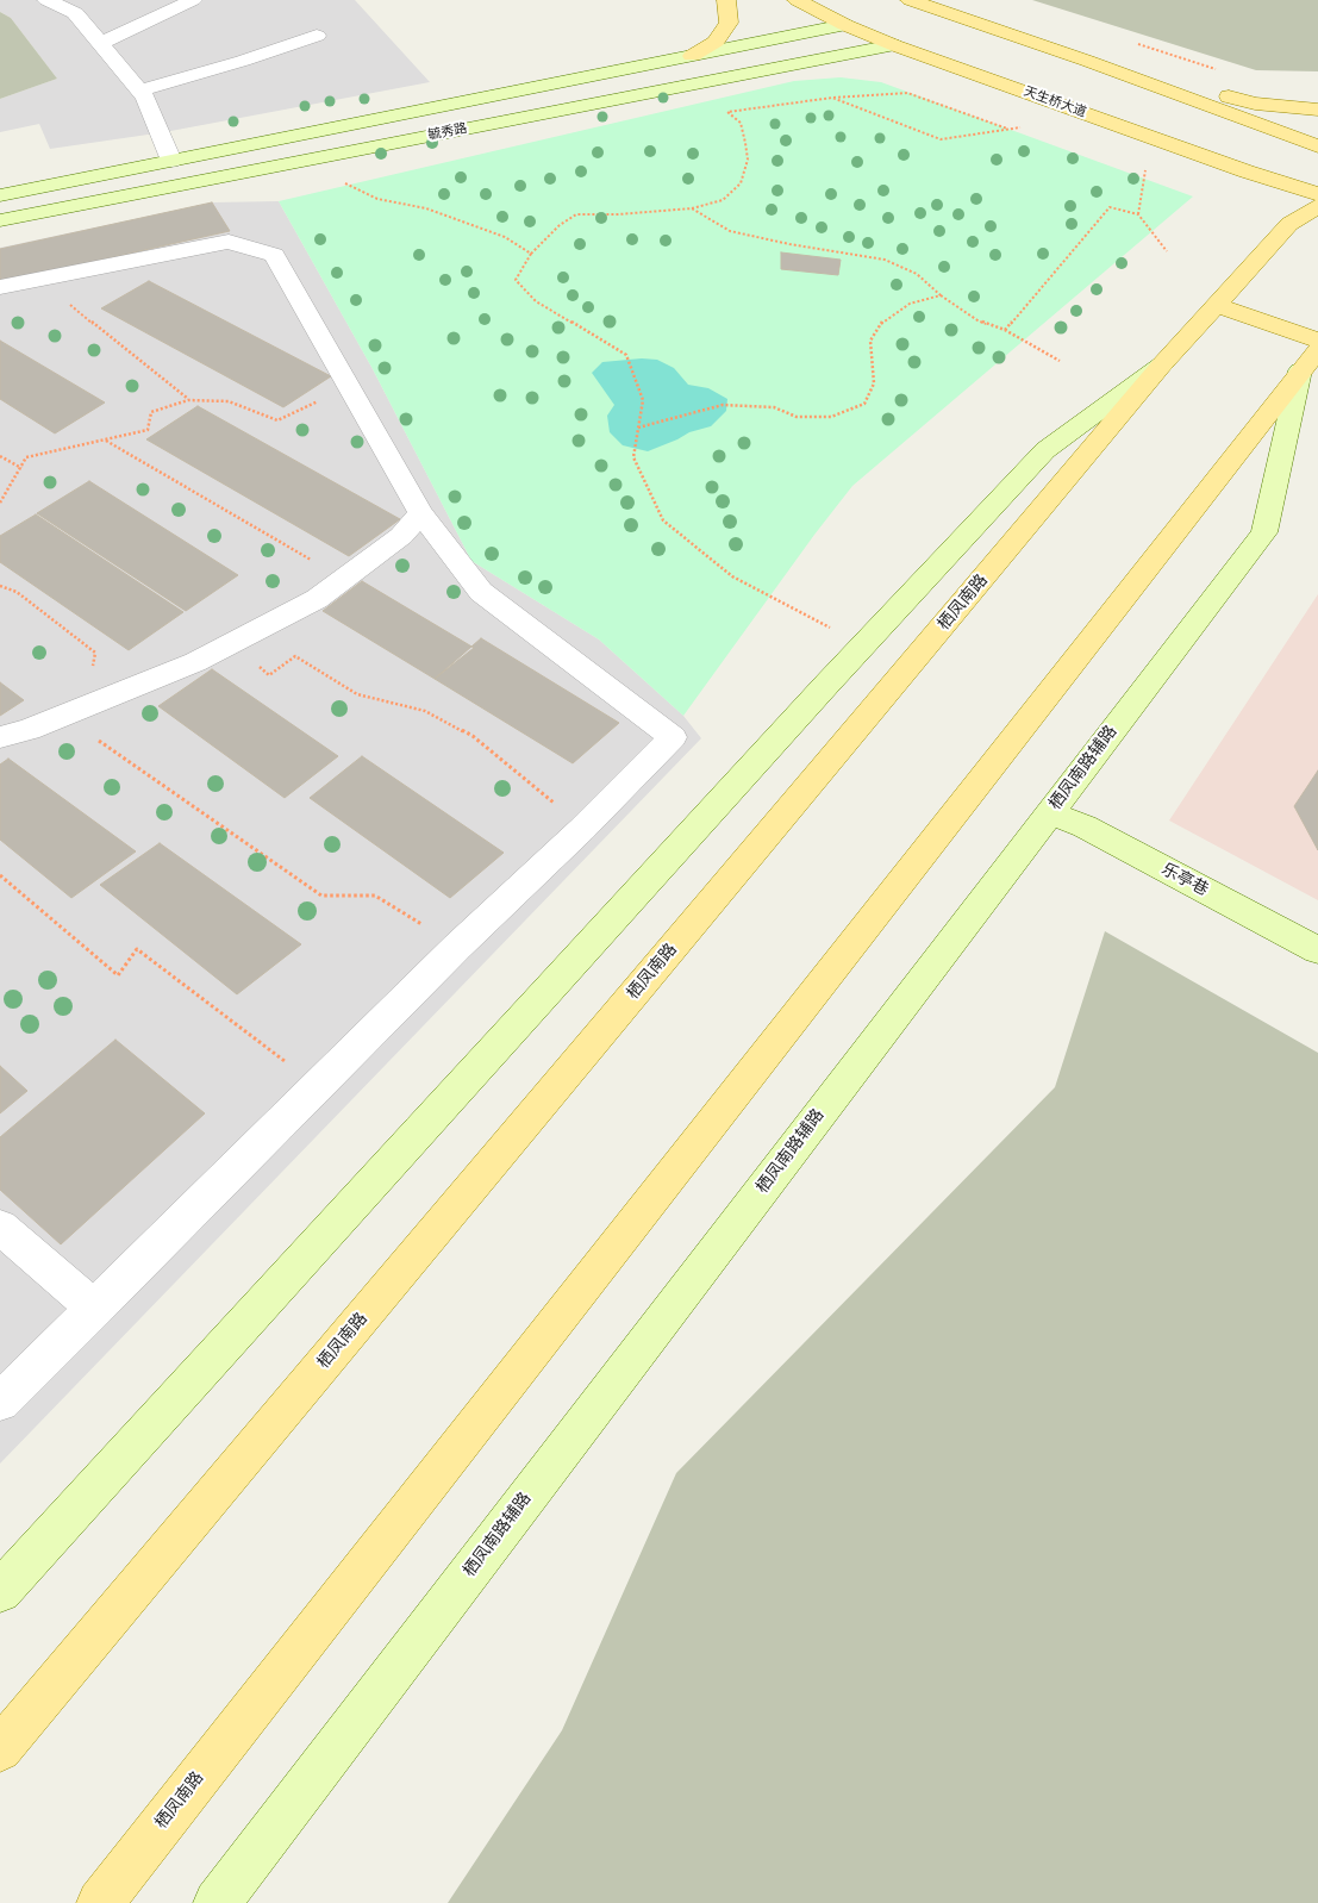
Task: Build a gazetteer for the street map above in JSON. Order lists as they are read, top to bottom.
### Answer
{
  "streets": {
    "main road": ["天生桥大道", "栖凤南路"],
    "street": ["毓秀路", "栖凤南路辅路", "乐亭巷"]
  },
  "crossings": [
    ["天生桥大道", "毓秀路"],
    ["栖凤南路", "栖凤南路辅路"],
    ["栖凤南路辅路", "乐亭巷"]
  ]
}
